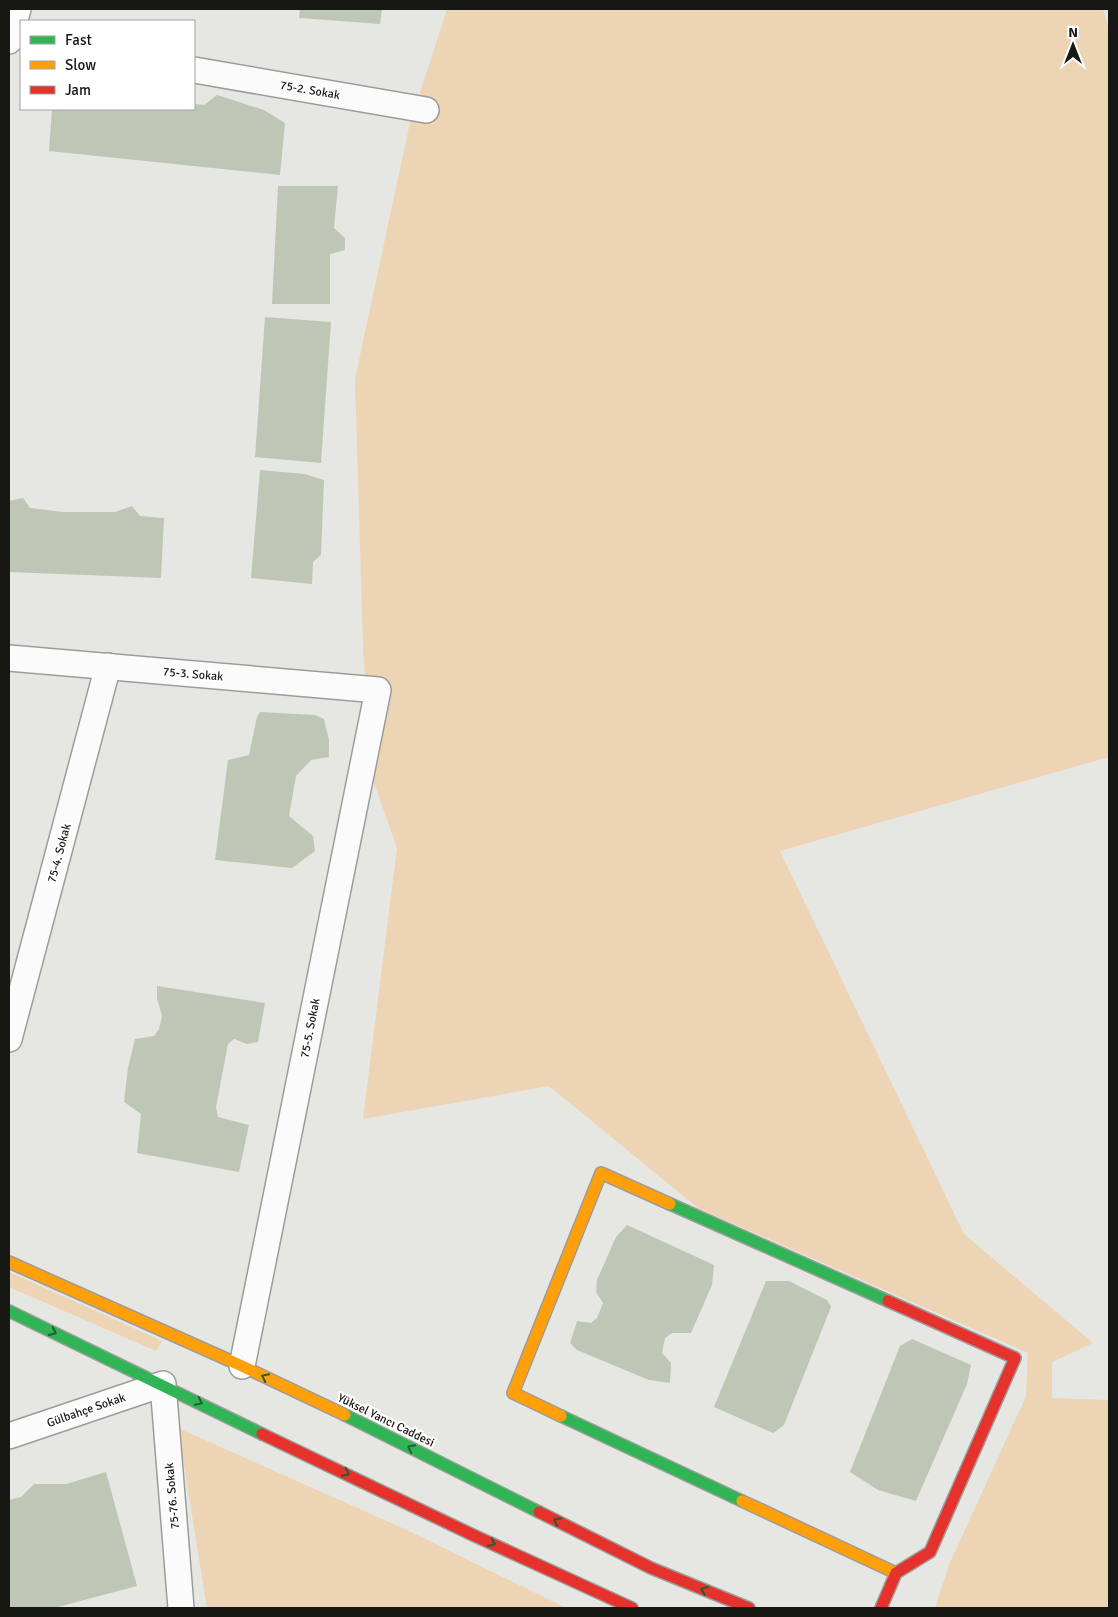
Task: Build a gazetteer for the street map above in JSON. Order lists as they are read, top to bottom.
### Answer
{
  "streets": {
    "main road": ["Yüksel Yancı Caddesi"],
    "street": [
      "75-2. Sokak",
      "75-3. Sokak",
      "75-4. Sokak",
      "75-5. Sokak",
      "Gülbahçe Sokak",
      "75-76. Sokak"
    ]
  },
  "crossings": [
    ["75-3. Sokak", "75-4. Sokak"],
    ["75-3. Sokak", "75-5. Sokak"],
    ["75-5. Sokak", "Yüksel Yancı Caddesi"],
    ["Gülbahçe Sokak", "75-76. Sokak"]
  ],
  "legend": ["Fast", "Slow", "Jam"],
  "north": "top"
}
